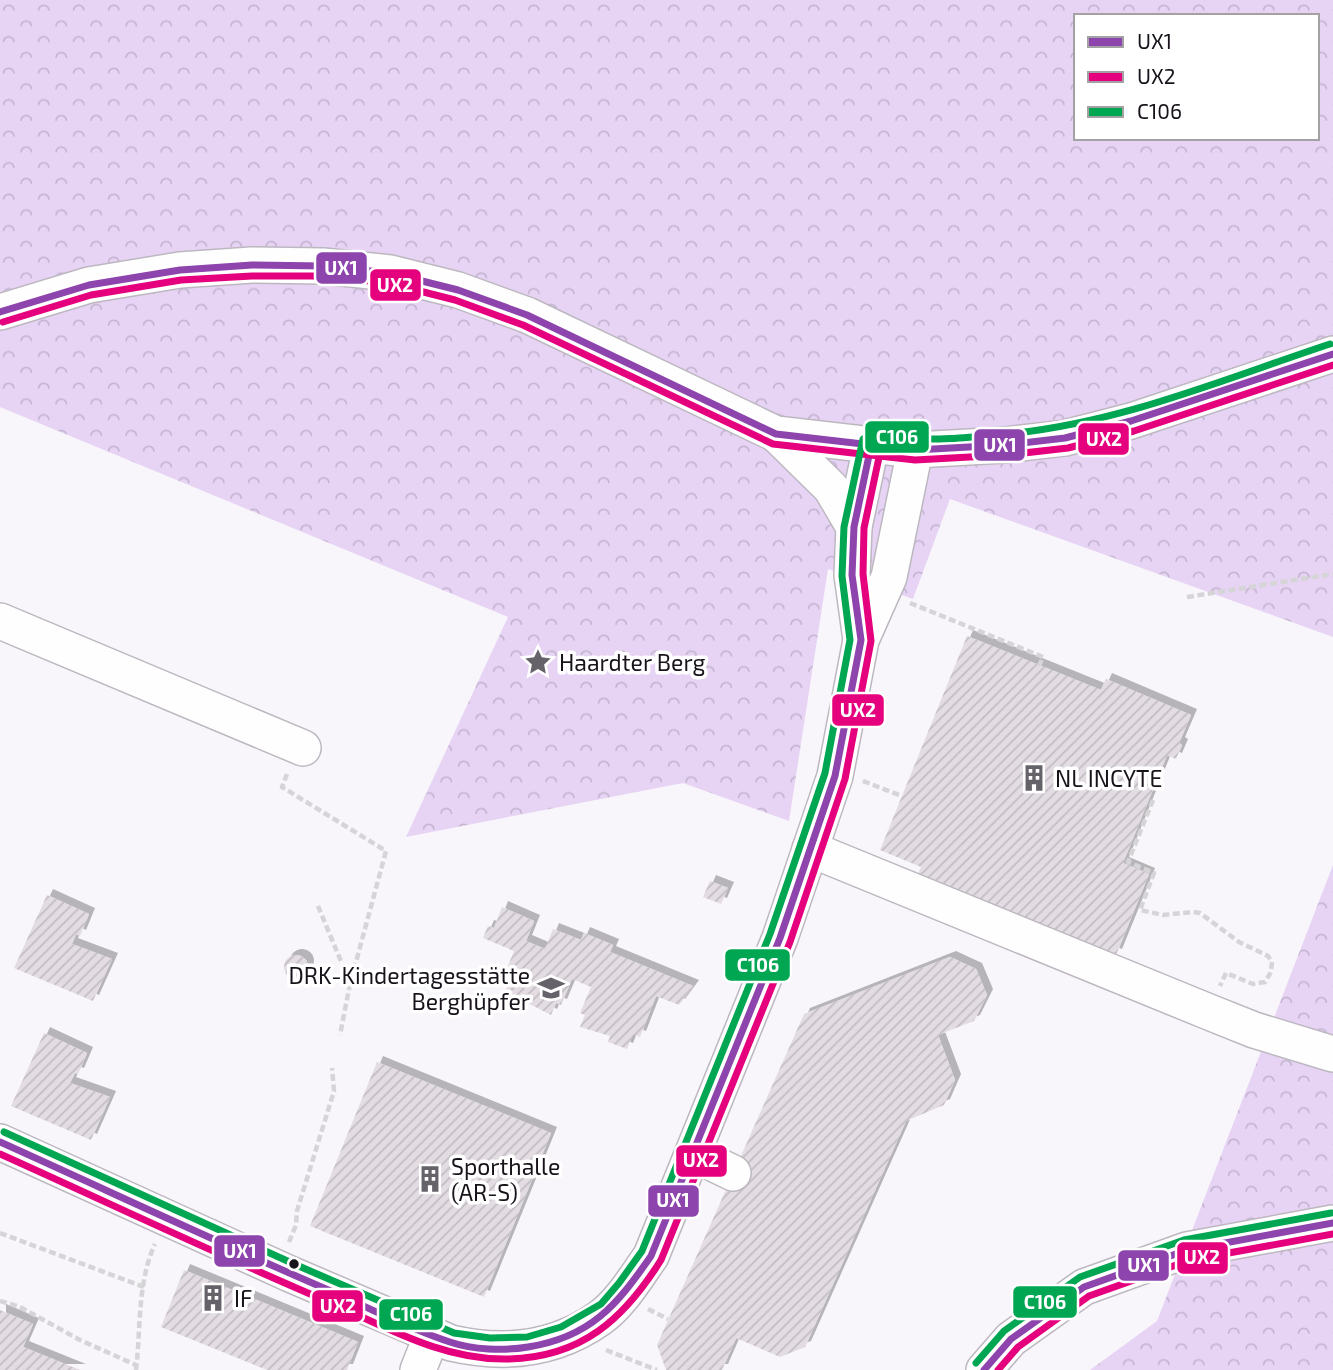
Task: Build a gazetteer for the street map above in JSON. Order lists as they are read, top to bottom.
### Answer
{
  "places": {
    "place": ["Haardter Berg"],
    "building": ["NL INCYTE", "Sporthalle (AR-S)", "IF"],
    "school or university": ["DRK-Kindertagesstätte Berghüpfer"]
  },
  "lines": ["transit line UX1", "transit line UX2", "transit line C106"],
  "legend": ["UX1", "UX2", "C106"]
}
